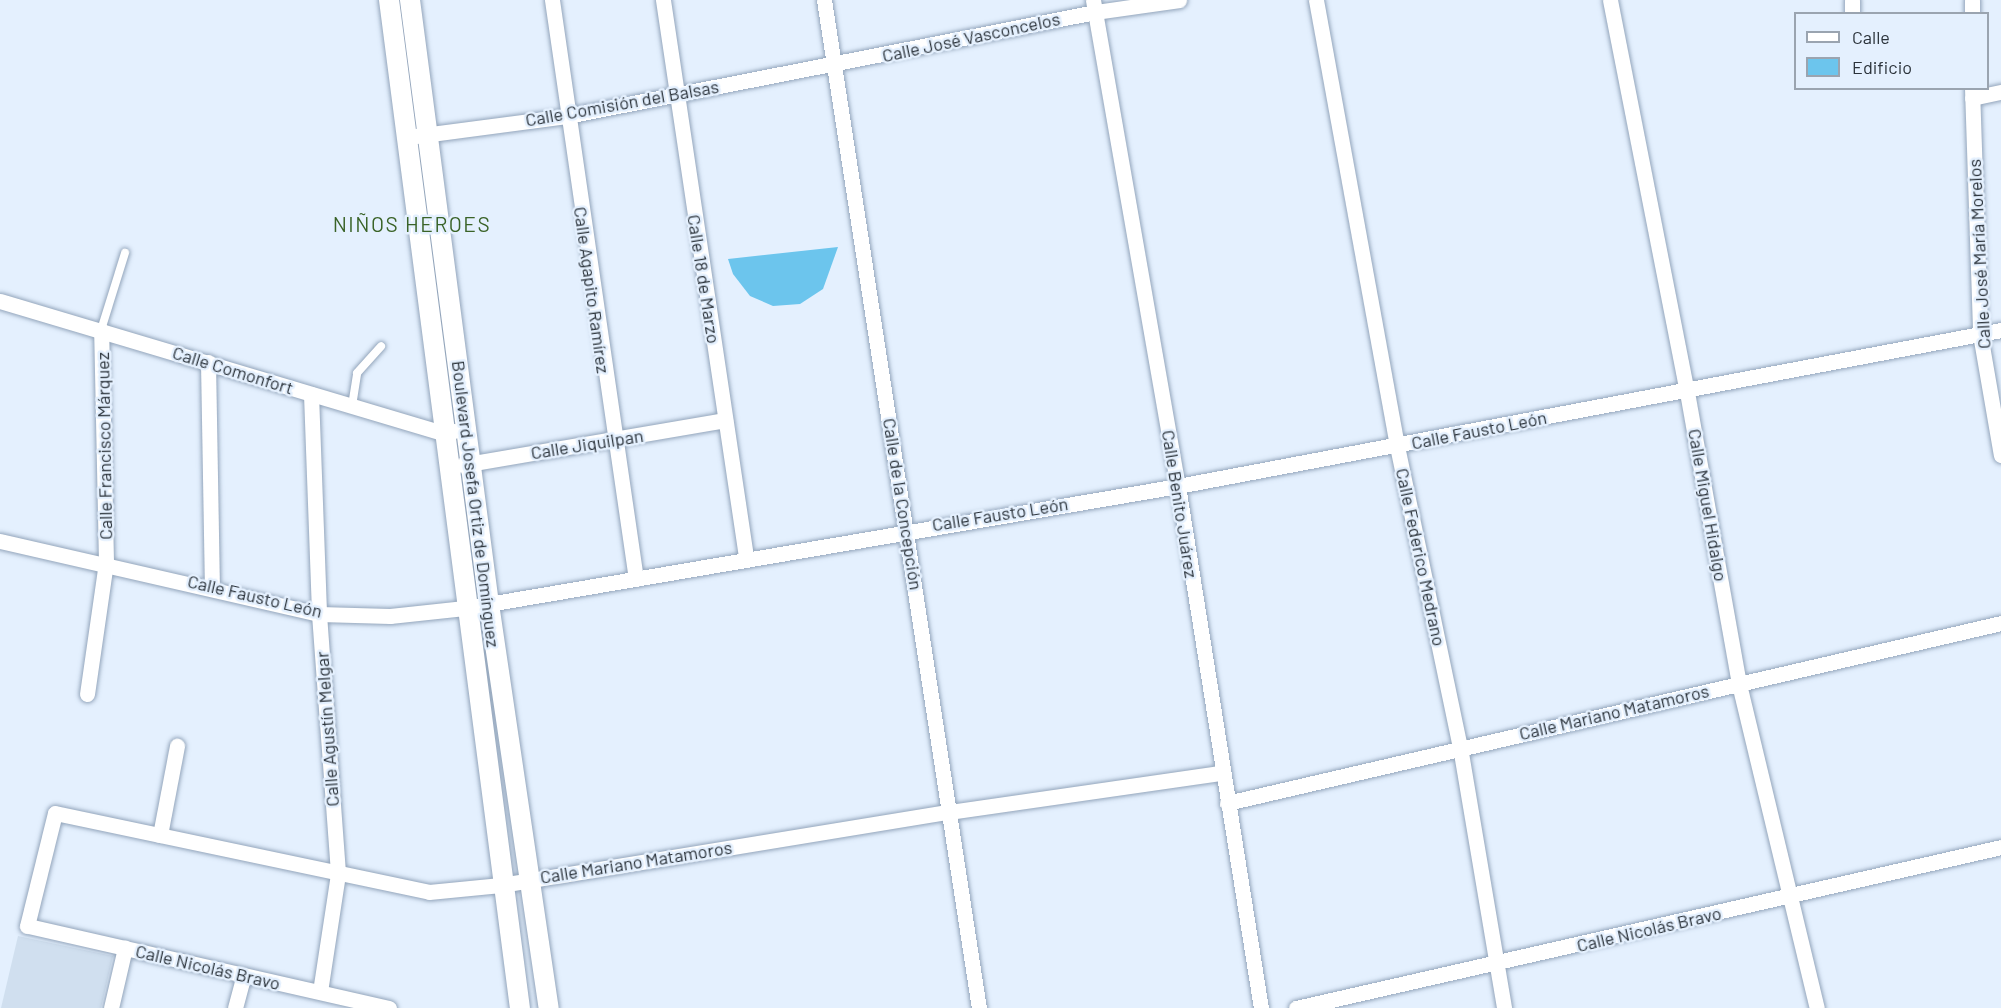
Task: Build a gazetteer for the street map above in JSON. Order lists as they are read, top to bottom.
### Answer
{
  "streets": {
    "street": [
      "Calle José Vasconcelos",
      "Calle Comisión del Balsas",
      "Calle José María Morelos",
      "Calle 18 de Marzo",
      "Calle Agapito Ramírez",
      "Calle Comonfort",
      "Calle Fausto León",
      "Calle Jiquilpan",
      "Calle Francisco Márquez",
      "Boulevard Josefa Ortiz de Domínguez",
      "Calle de la Concepción",
      "Calle Benito Juárez",
      "Calle Miguel Hidalgo",
      "Calle Federico Medrano",
      "Calle Mariano Matamoros",
      "Calle Agustín Melgar",
      "Calle Nicolás Bravo"
    ]
  },
  "crossings": [
    ["Calle José Vasconcelos", "Calle Comisión del Balsas"],
    ["Calle José Vasconcelos", "Calle de la Concepción"],
    ["Calle José Vasconcelos", "Calle Benito Juárez"],
    ["Calle Comisión del Balsas", "Calle 18 de Marzo"],
    ["Calle Comisión del Balsas", "Calle Agapito Ramírez"],
    ["Calle Comisión del Balsas", "Boulevard Josefa Ortiz de Domínguez"],
    ["Calle Comisión del Balsas", "Calle de la Concepción"],
    ["Calle José María Morelos", "Calle Fausto León"],
    ["Calle 18 de Marzo", "Calle Fausto León"],
    ["Calle 18 de Marzo", "Calle Jiquilpan"],
    ["Calle Agapito Ramírez", "Calle Fausto León"],
    ["Calle Agapito Ramírez", "Calle Jiquilpan"],
    ["Calle Comonfort", "Calle Francisco Márquez"],
    ["Calle Comonfort", "Boulevard Josefa Ortiz de Domínguez"],
    ["Calle Comonfort", "Calle Agustín Melgar"],
    ["Calle Fausto León", "Calle Francisco Márquez"],
    ["Calle Fausto León", "Boulevard Josefa Ortiz de Domínguez"],
    ["Calle Fausto León", "Calle de la Concepción"],
    ["Calle Fausto León", "Calle Benito Juárez"],
    ["Calle Fausto León", "Calle Miguel Hidalgo"],
    ["Calle Fausto León", "Calle Federico Medrano"],
    ["Calle Fausto León", "Calle Agustín Melgar"],
    ["Calle Jiquilpan", "Boulevard Josefa Ortiz de Domínguez"],
    ["Boulevard Josefa Ortiz de Domínguez", "Calle Mariano Matamoros"],
    ["Calle de la Concepción", "Calle Mariano Matamoros"],
    ["Calle Benito Juárez", "Calle Mariano Matamoros"],
    ["Calle Miguel Hidalgo", "Calle Mariano Matamoros"],
    ["Calle Miguel Hidalgo", "Calle Nicolás Bravo"],
    ["Calle Federico Medrano", "Calle Mariano Matamoros"],
    ["Calle Federico Medrano", "Calle Nicolás Bravo"],
    ["Calle Mariano Matamoros", "Calle Agustín Melgar"],
    ["Calle Mariano Matamoros", "Calle Nicolás Bravo"],
    ["Calle Agustín Melgar", "Calle Nicolás Bravo"]
  ],
  "districts": ["NIÑOS HEROES"],
  "legend": ["Calle", "Edificio"]
}
